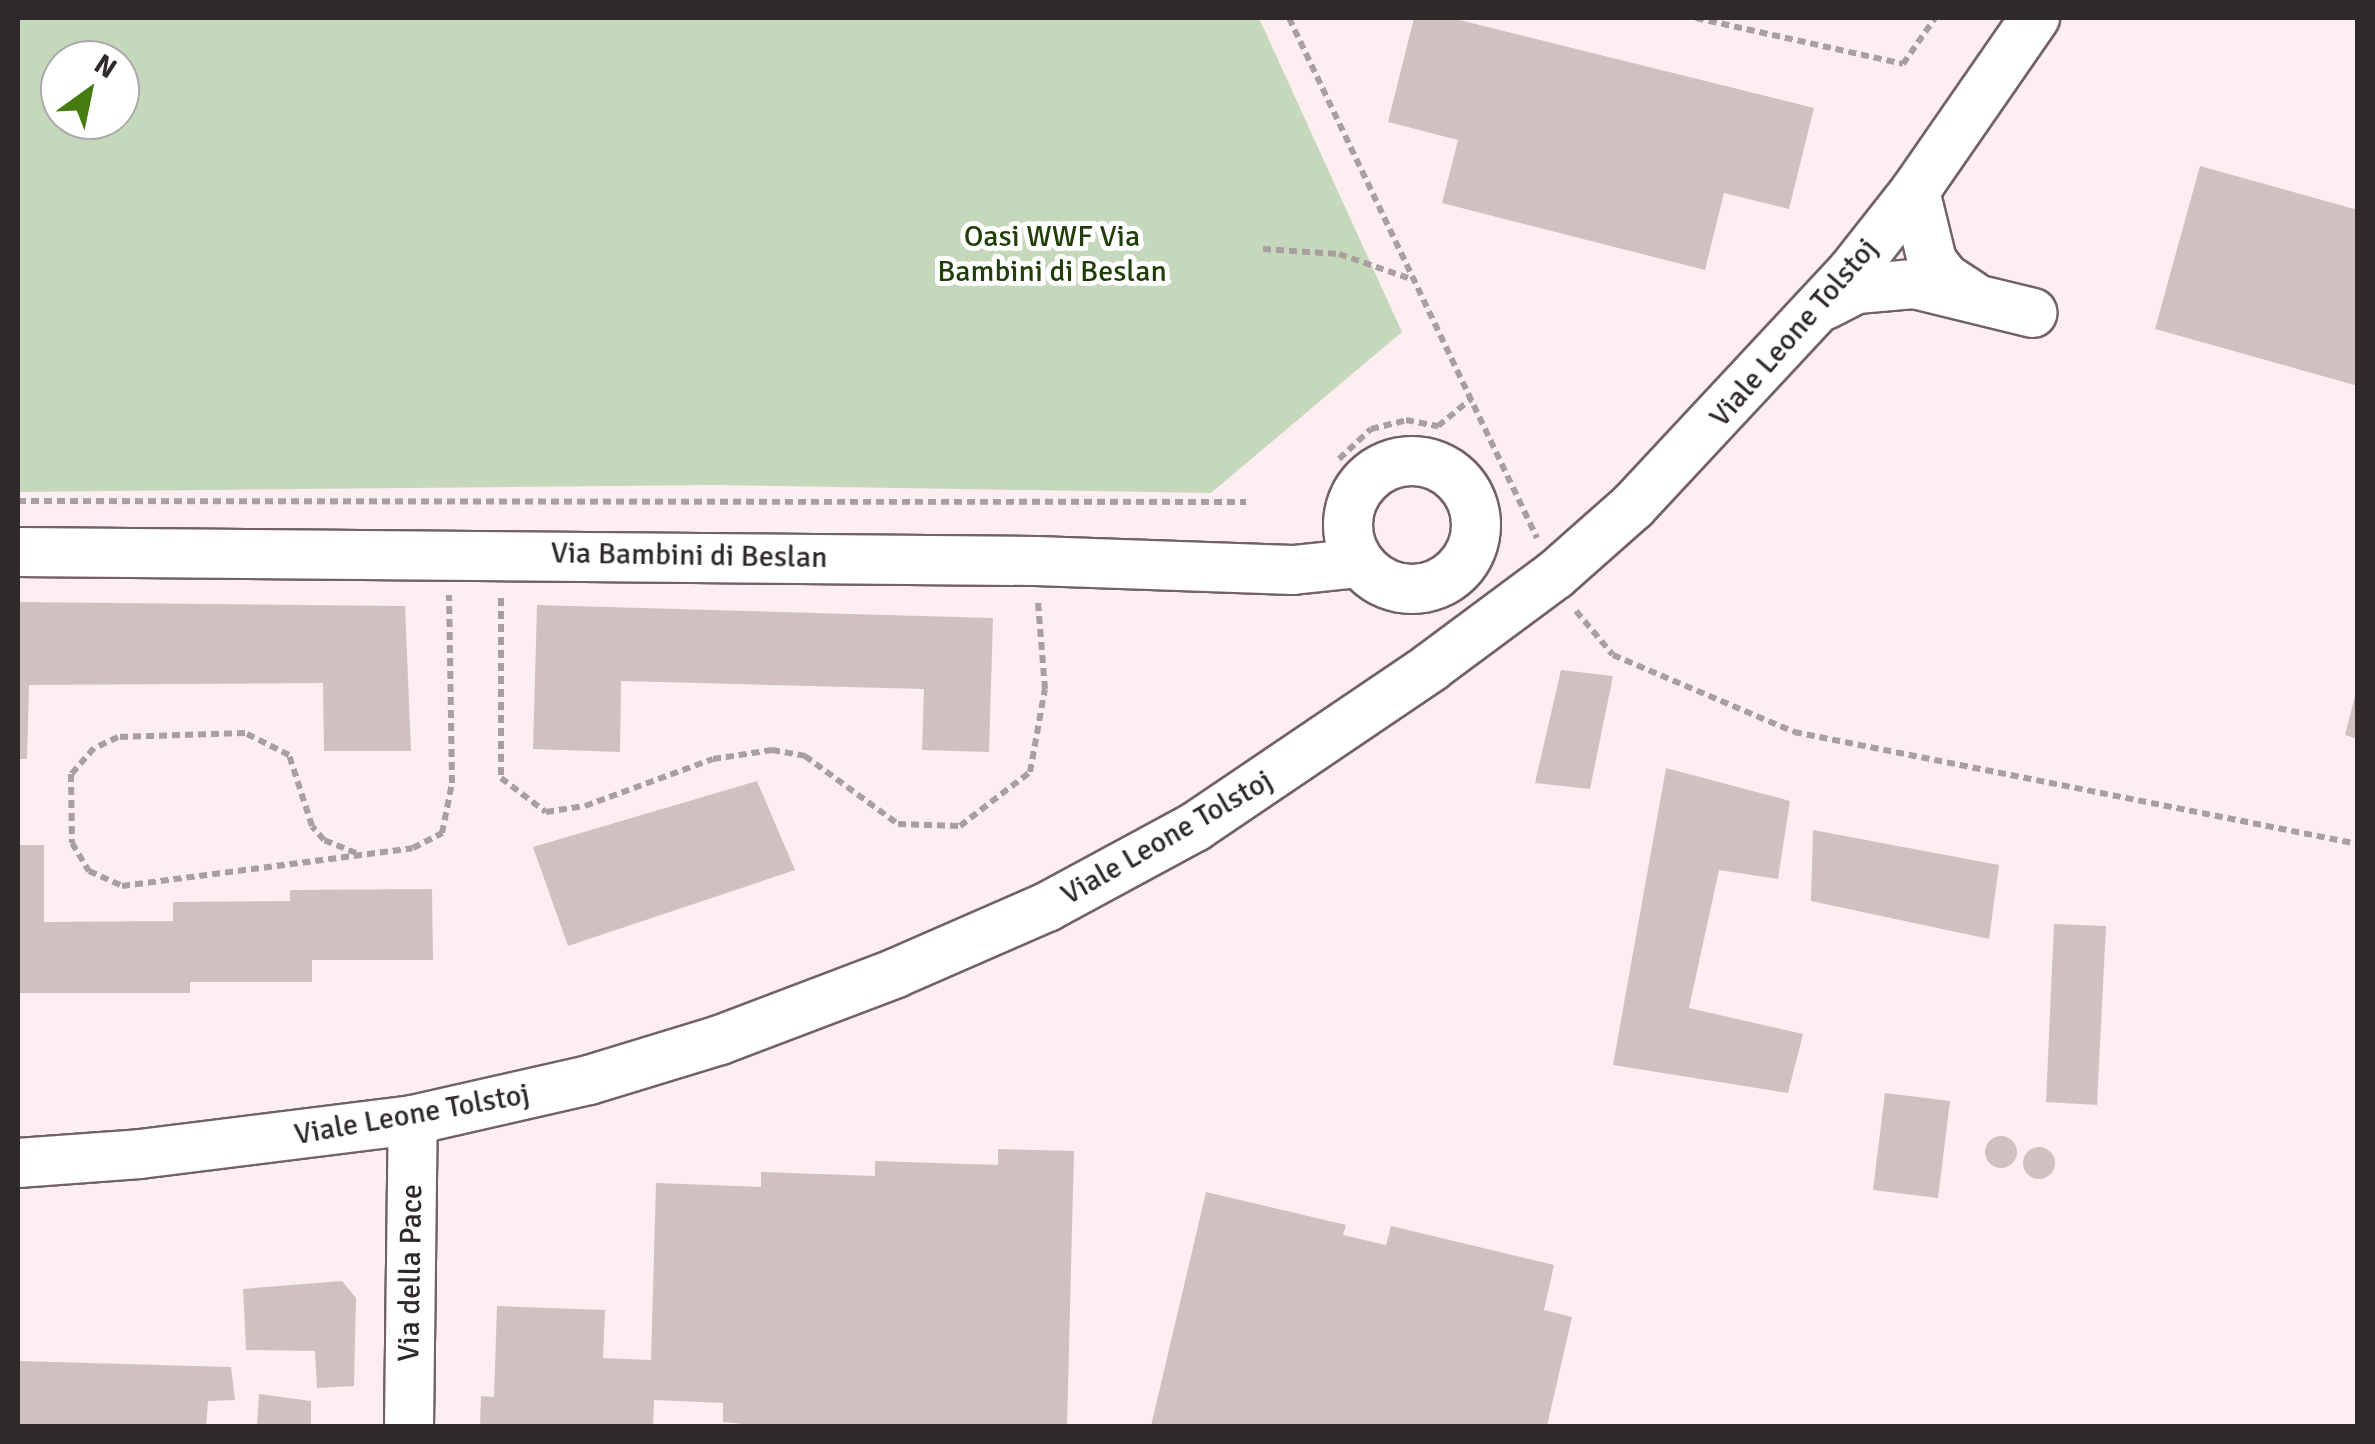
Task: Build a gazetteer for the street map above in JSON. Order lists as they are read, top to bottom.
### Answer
{
  "streets": {
    "street": ["Viale Leone Tolstoj", "Via Bambini di Beslan", "Via della Pace"]
  },
  "crossings": [
    ["Viale Leone Tolstoj", "Via della Pace"]
  ],
  "parks": ["Oasi WWF Via Bambini di Beslan"],
  "north": "top right"
}
